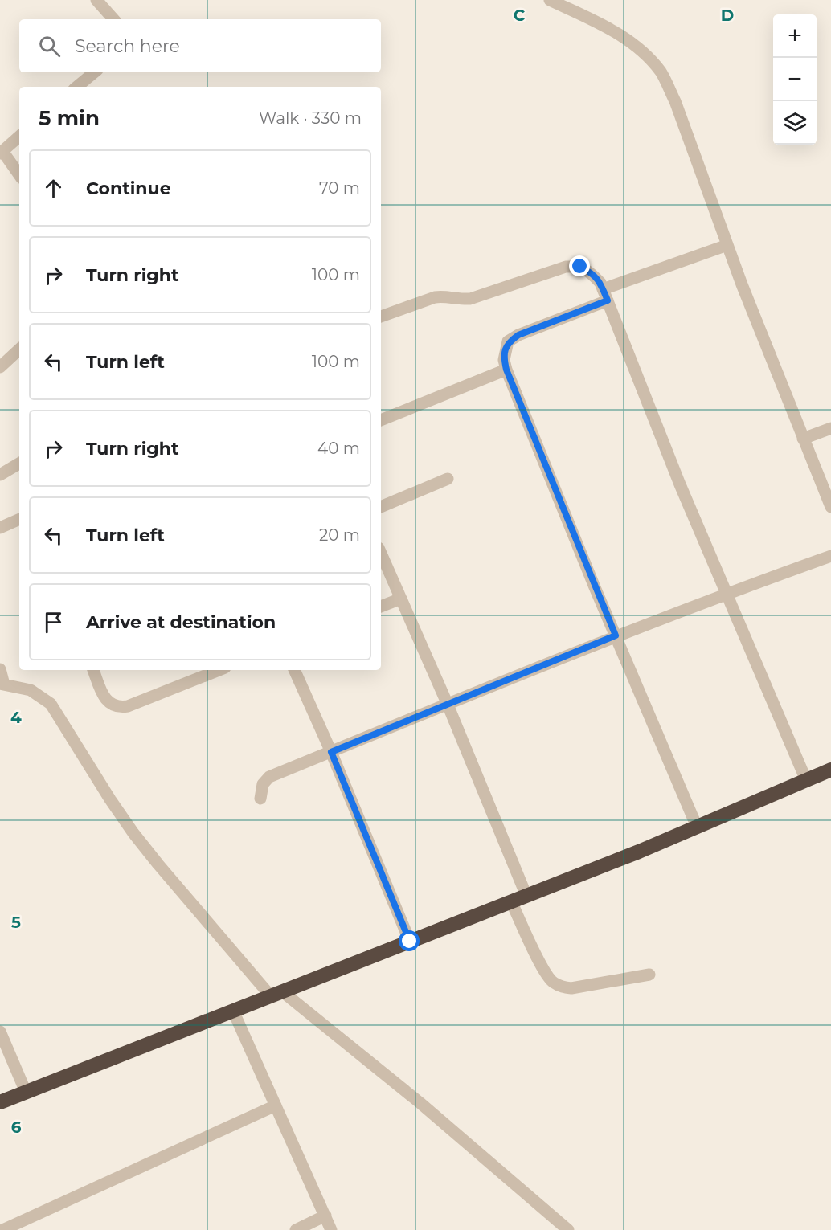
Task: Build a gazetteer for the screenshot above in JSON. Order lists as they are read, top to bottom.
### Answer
{
  "page": {
    "map_buttons": ["+", "−"],
    "search": "Search here",
    "heading": ["5 min", "Walk · 330 m"],
    "list": [
      ["Continue", "70 m"],
      ["Turn right", "100 m"],
      ["Turn left", "100 m"],
      ["Turn right", "40 m"],
      ["Turn left", "20 m"],
      "Arrive at destination"
    ]
  },
  "grid": {
    "columns": ["C", "D"],
    "rows": ["4", "5", "6"]
  }
}
